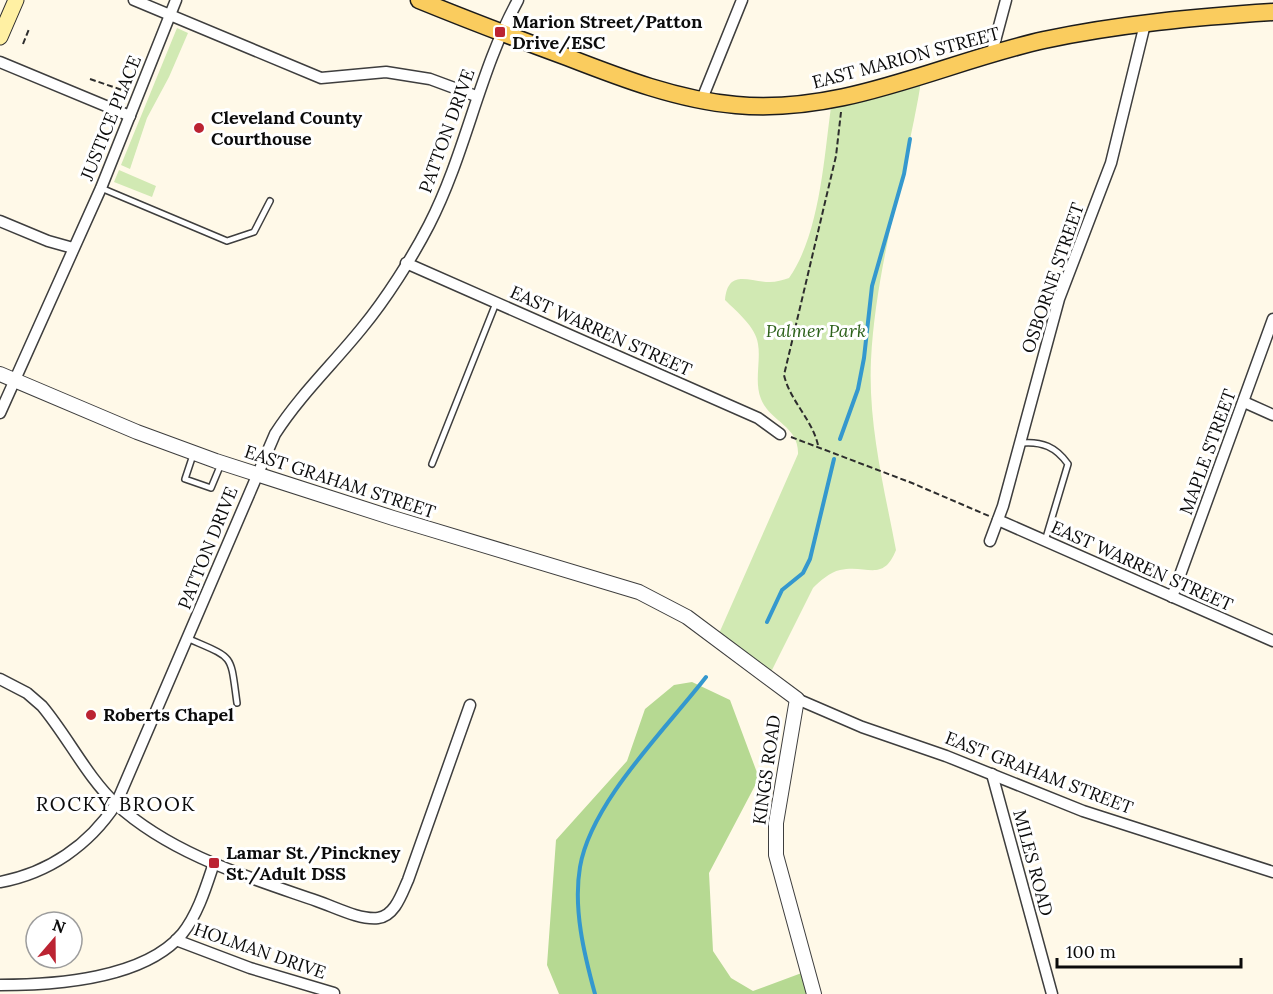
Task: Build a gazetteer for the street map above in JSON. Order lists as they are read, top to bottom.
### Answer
{
  "streets": {
    "main road": ["EAST MARION STREET"],
    "street": [
      "JUSTICE PLACE",
      "PATTON DRIVE",
      "OSBORNE STREET",
      "EAST WARREN STREET",
      "MAPLE STREET",
      "EAST GRAHAM STREET",
      "KINGS ROAD",
      "MILES ROAD",
      "HOLMAN DRIVE"
    ]
  },
  "crossings": [
    ["EAST MARION STREET", "PATTON DRIVE"],
    ["EAST MARION STREET", "OSBORNE STREET"],
    ["JUSTICE PLACE", "EAST GRAHAM STREET"],
    ["PATTON DRIVE", "EAST WARREN STREET"],
    ["PATTON DRIVE", "EAST GRAHAM STREET"],
    ["OSBORNE STREET", "EAST WARREN STREET"],
    ["EAST WARREN STREET", "MAPLE STREET"],
    ["EAST GRAHAM STREET", "KINGS ROAD"],
    ["EAST GRAHAM STREET", "MILES ROAD"]
  ],
  "districts": ["ROCKY BROOK"],
  "parks": ["Palmer Park"],
  "places": {
    "transit": ["Marion Street/Patton Drive/ESC", "Lamar St./Pinckney St./Adult DSS"],
    "other": ["Cleveland County Courthouse", "Roberts Chapel"]
  },
  "scale_bar": "100 m",
  "north": "top"
}
